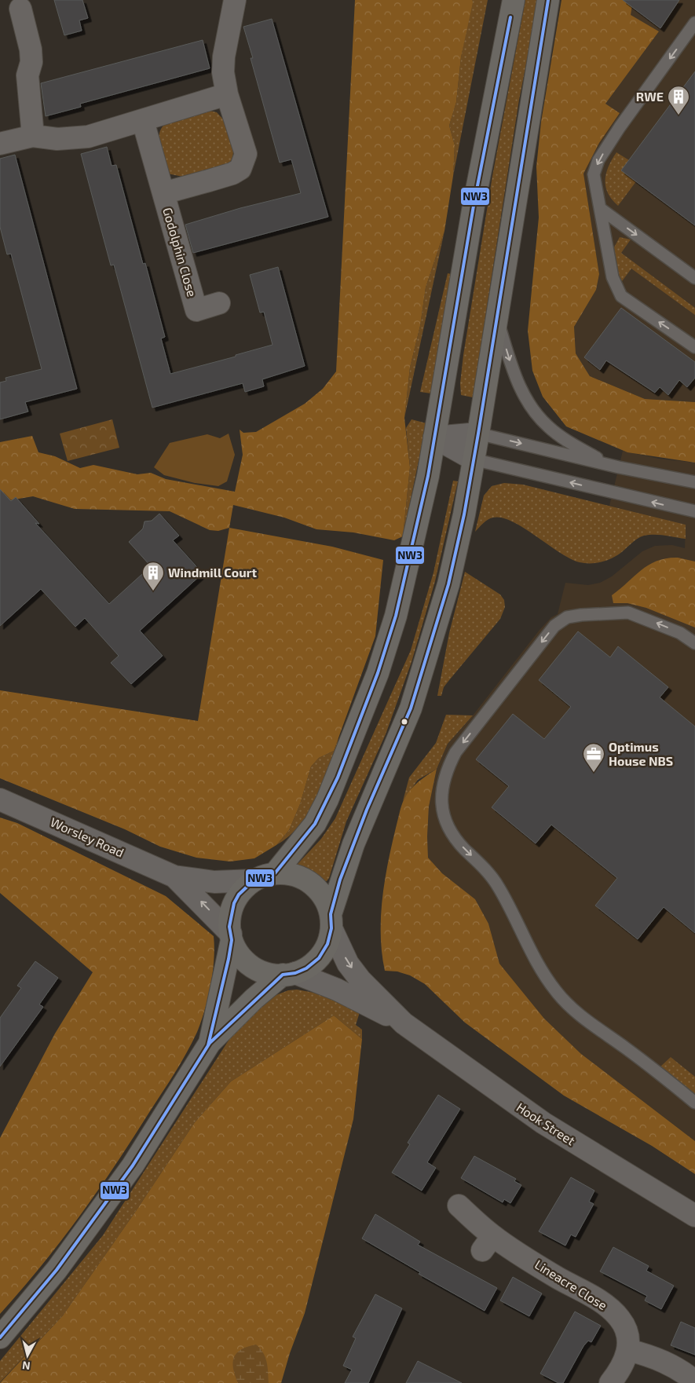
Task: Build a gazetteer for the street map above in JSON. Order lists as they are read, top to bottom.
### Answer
{
  "streets": {
    "street": [
      "Godolphin Close",
      "Worsley Road",
      "Hook Street",
      "Lineacre Close"
    ]
  },
  "crossings": [
    ["Worsley Road", "Hook Street"]
  ],
  "places": {
    "building": ["RWE", "Windmill Court"],
    "office": ["Optimus House NBS"]
  },
  "lines": ["transit line NW3"],
  "north": "bottom"
}
